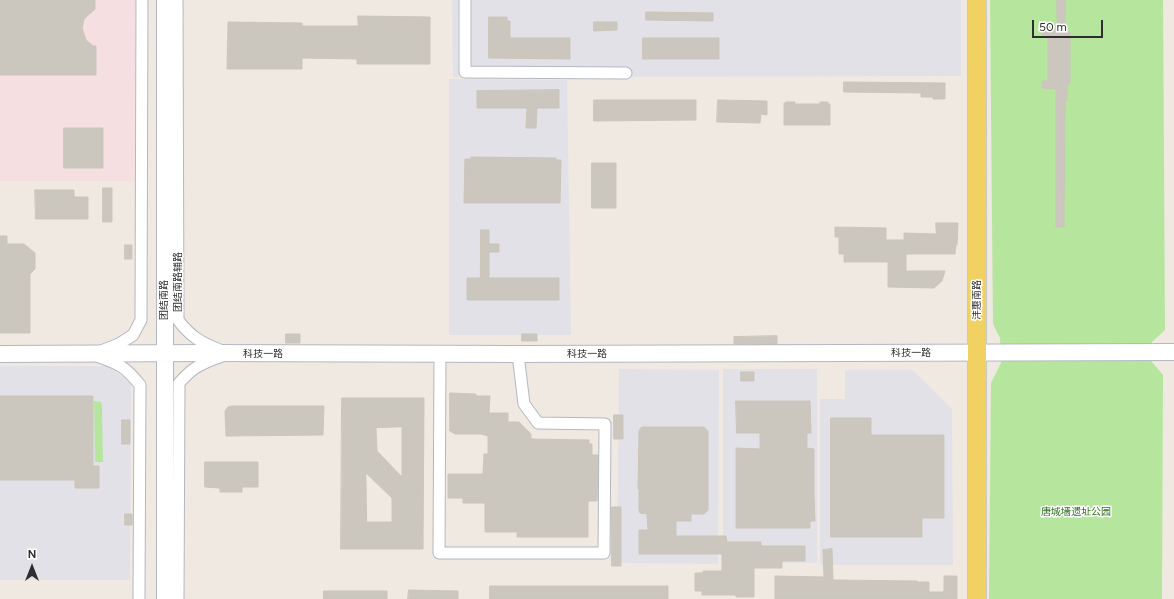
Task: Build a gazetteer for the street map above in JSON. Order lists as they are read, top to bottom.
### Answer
{
  "streets": {
    "main road": ["团结南路", "沣惠南路", "科技一路"],
    "street": ["团结南路辅路"]
  },
  "crossings": [
    ["团结南路辅路", "科技一路"],
    ["团结南路", "科技一路"],
    ["沣惠南路", "科技一路"]
  ],
  "parks": ["唐城墙遗址公园"],
  "scale_bar": "50 m",
  "north": "top"
}
